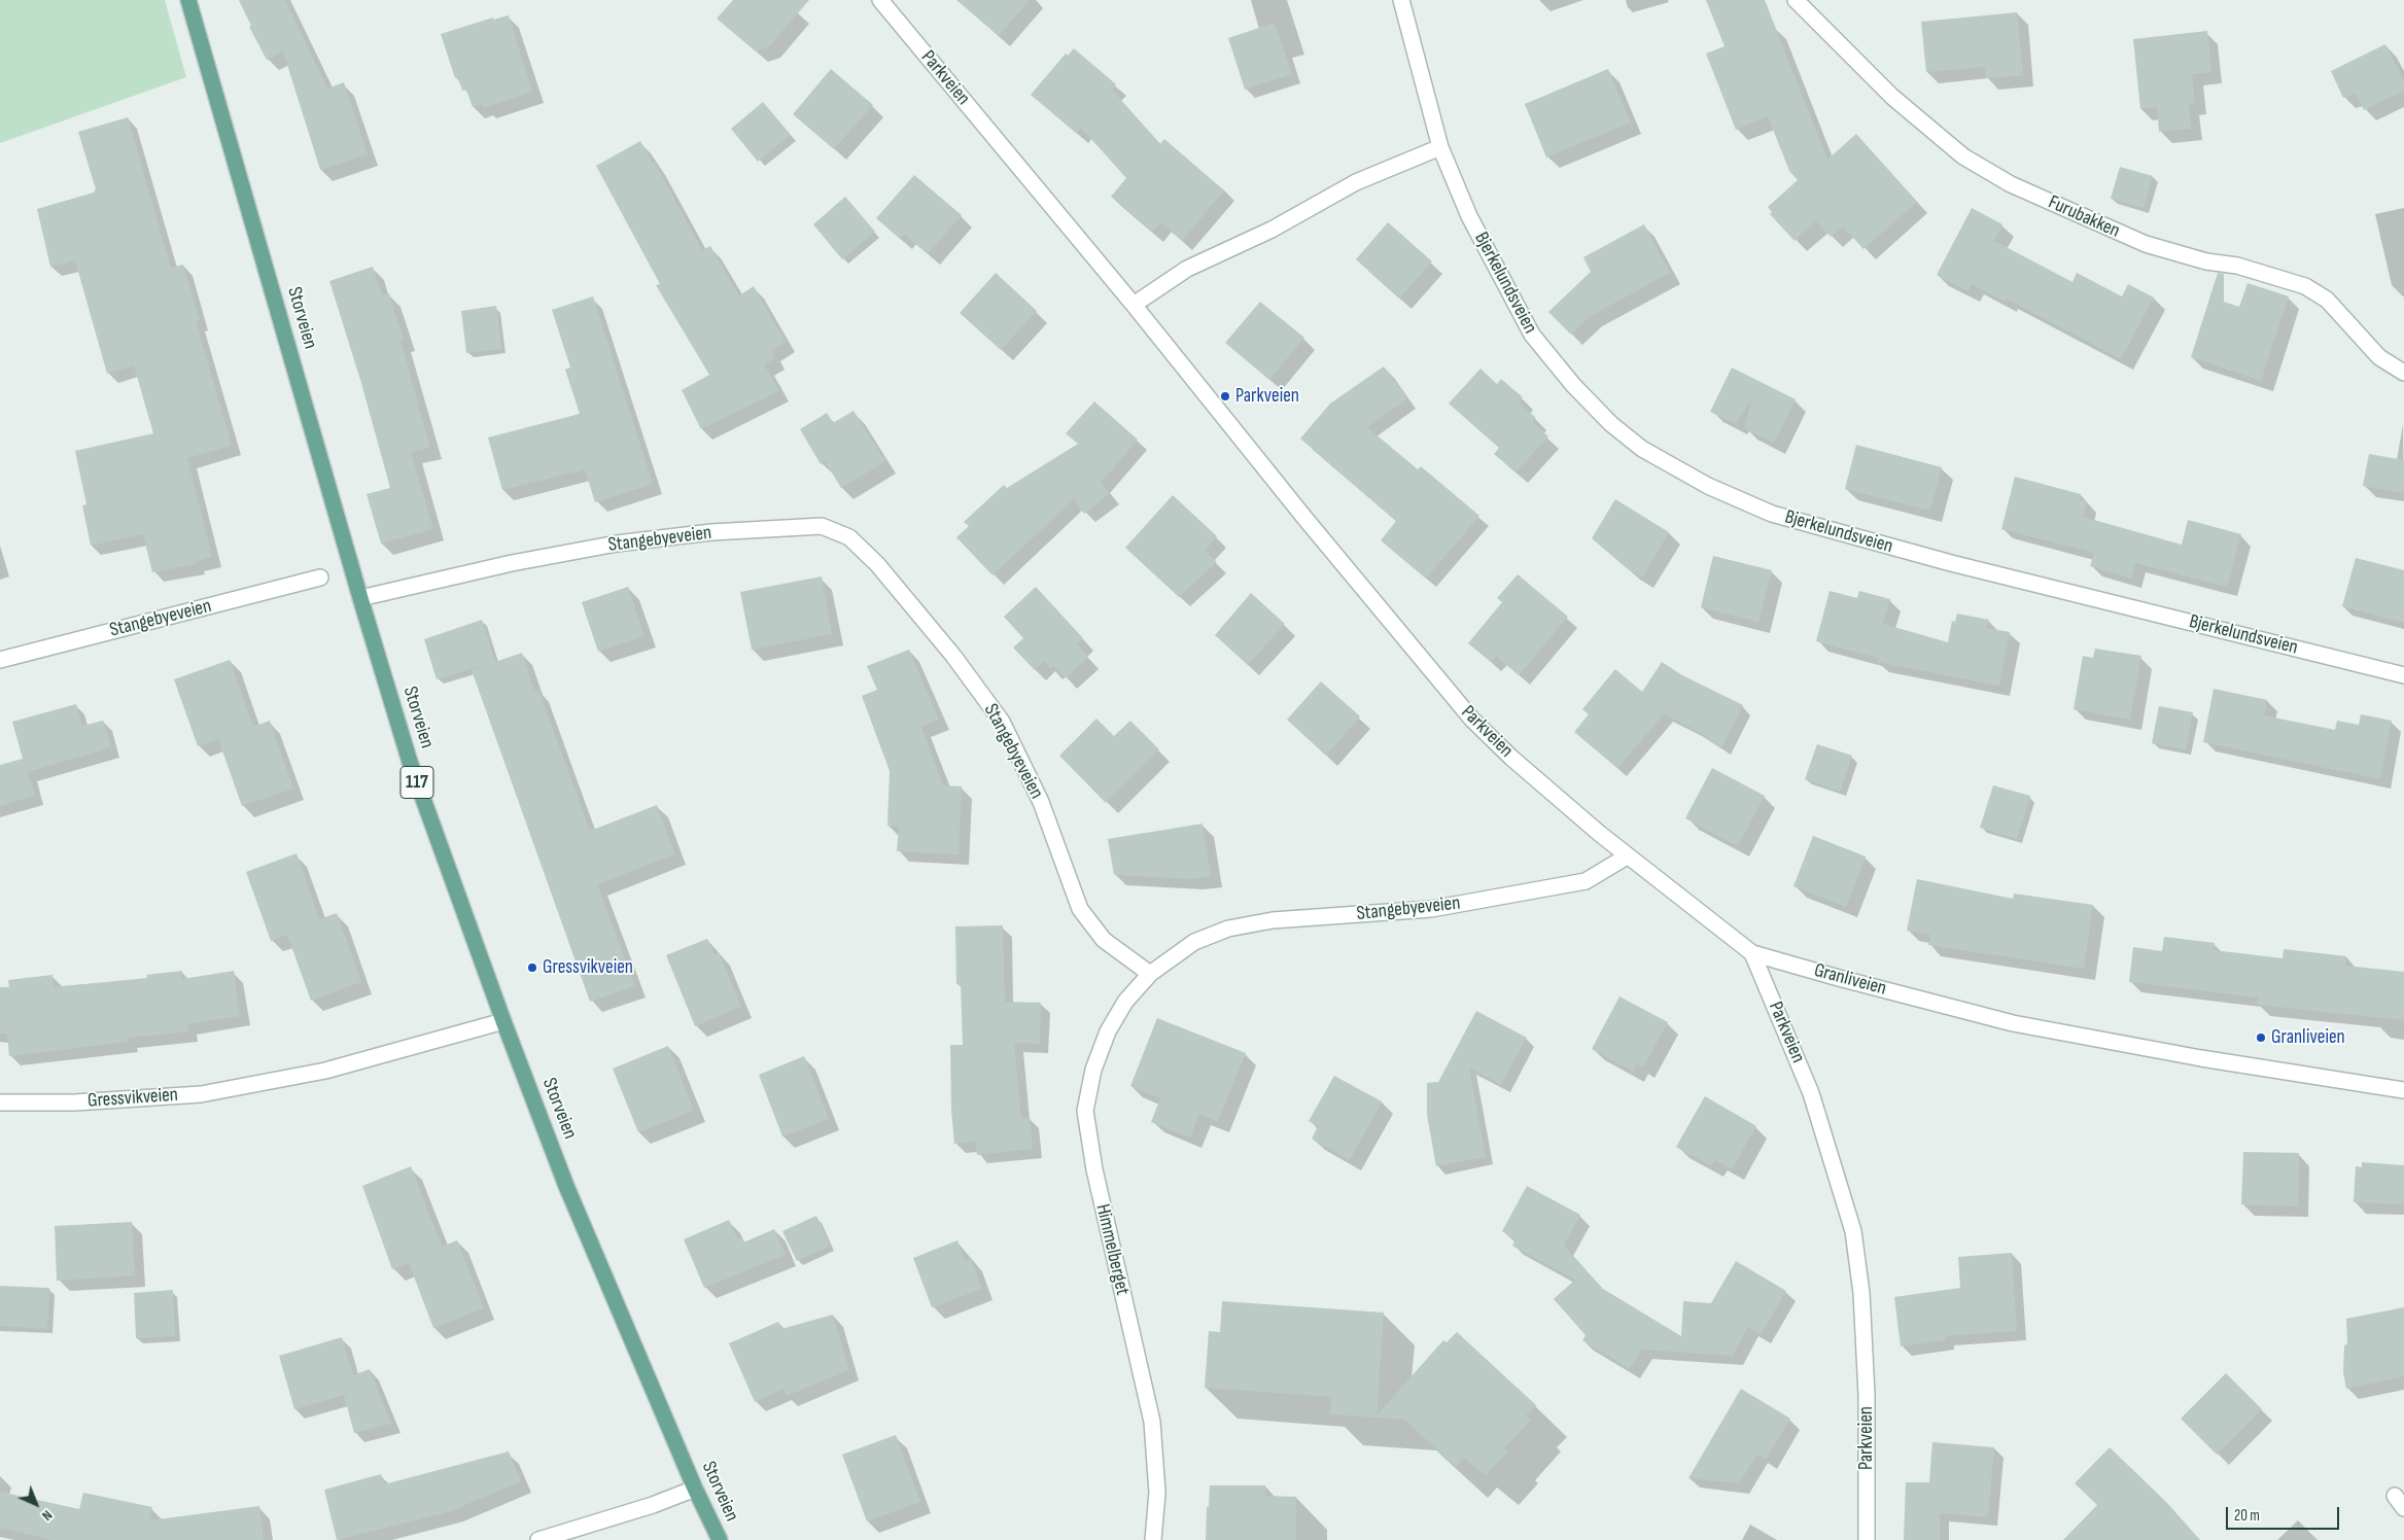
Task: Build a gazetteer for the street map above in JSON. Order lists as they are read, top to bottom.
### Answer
{
  "streets": {
    "main road": ["Storveien", "117"],
    "street": [
      "Parkveien",
      "Furubakken",
      "Bjerkelundsveien",
      "Stangebyeveien",
      "Granliveien",
      "Gressvikveien",
      "Himmelberget"
    ]
  },
  "crossings": [
    ["Parkveien", "Stangebyeveien"],
    ["Parkveien", "Granliveien"],
    ["Storveien", "Stangebyeveien"],
    ["Storveien", "Gressvikveien"],
    ["Stangebyeveien", "Himmelberget"]
  ],
  "places": ["Parkveien", "Gressvikveien", "Granliveien"],
  "scale_bar": "20 m",
  "north": "bottom right"
}
